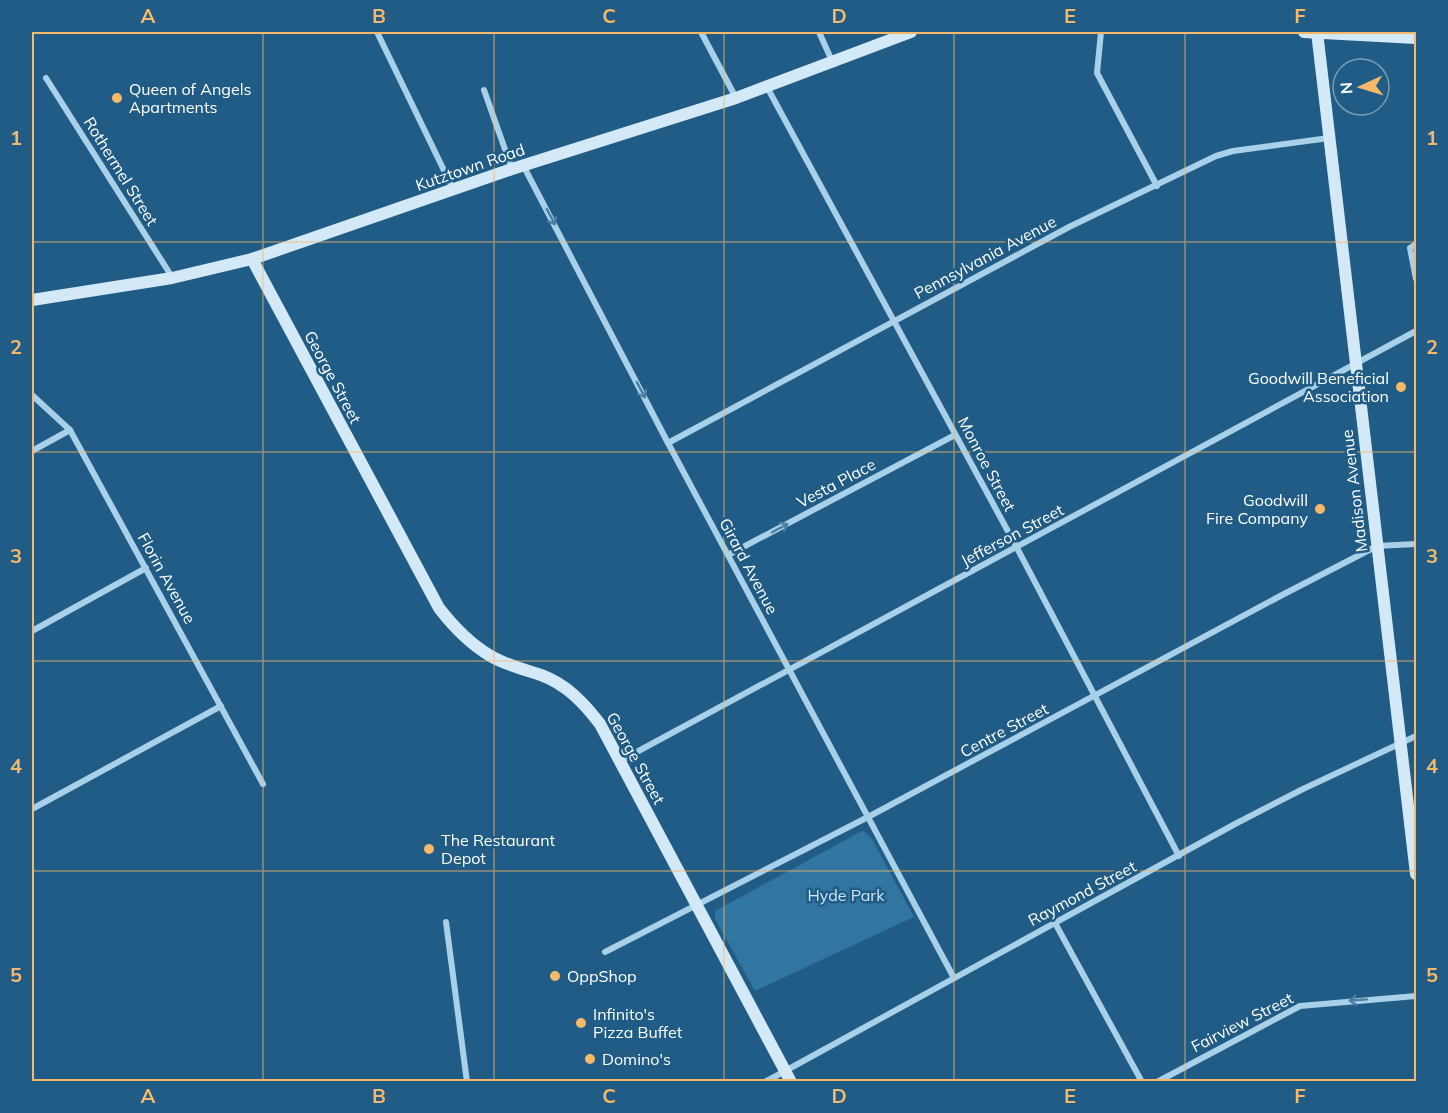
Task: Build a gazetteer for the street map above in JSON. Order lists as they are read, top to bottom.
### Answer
{
  "streets": {
    "street": [
      "Kutztown Road",
      "Rothermel Street",
      "Pennsylvania Avenue",
      "George Street",
      "Monroe Street",
      "Vesta Place",
      "Madison Avenue",
      "Jefferson Street",
      "Girard Avenue",
      "Florin Avenue",
      "Centre Street",
      "Raymond Street",
      "Fairview Street"
    ]
  },
  "crossings": [
    ["Kutztown Road", "Rothermel Street"],
    ["Kutztown Road", "George Street"],
    ["Kutztown Road", "Monroe Street"],
    ["Kutztown Road", "Girard Avenue"],
    ["Pennsylvania Avenue", "Monroe Street"],
    ["Pennsylvania Avenue", "Madison Avenue"],
    ["Pennsylvania Avenue", "Girard Avenue"],
    ["George Street", "Jefferson Street"],
    ["George Street", "Centre Street"],
    ["George Street", "Raymond Street"],
    ["Monroe Street", "Vesta Place"],
    ["Monroe Street", "Jefferson Street"],
    ["Monroe Street", "Centre Street"],
    ["Monroe Street", "Raymond Street"],
    ["Vesta Place", "Girard Avenue"],
    ["Madison Avenue", "Jefferson Street"],
    ["Madison Avenue", "Centre Street"],
    ["Madison Avenue", "Raymond Street"],
    ["Jefferson Street", "Girard Avenue"],
    ["Girard Avenue", "Centre Street"],
    ["Girard Avenue", "Raymond Street"]
  ],
  "one_way": ["Vesta Place", "Fairview Street"],
  "parks": ["Hyde Park"],
  "places": [
    "Queen of Angels Apartments",
    "Goodwill Beneficial Association",
    "Goodwill Fire Company",
    "The Restaurant Depot",
    "OppShop",
    "Infinito's Pizza Buffet",
    "Domino's"
  ],
  "north": "left",
  "grid": {
    "columns": [
      "A",
      "B",
      "C",
      "D",
      "E",
      "F"
    ],
    "rows": [
      "1",
      "2",
      "3",
      "4",
      "5"
    ]
  }
}
